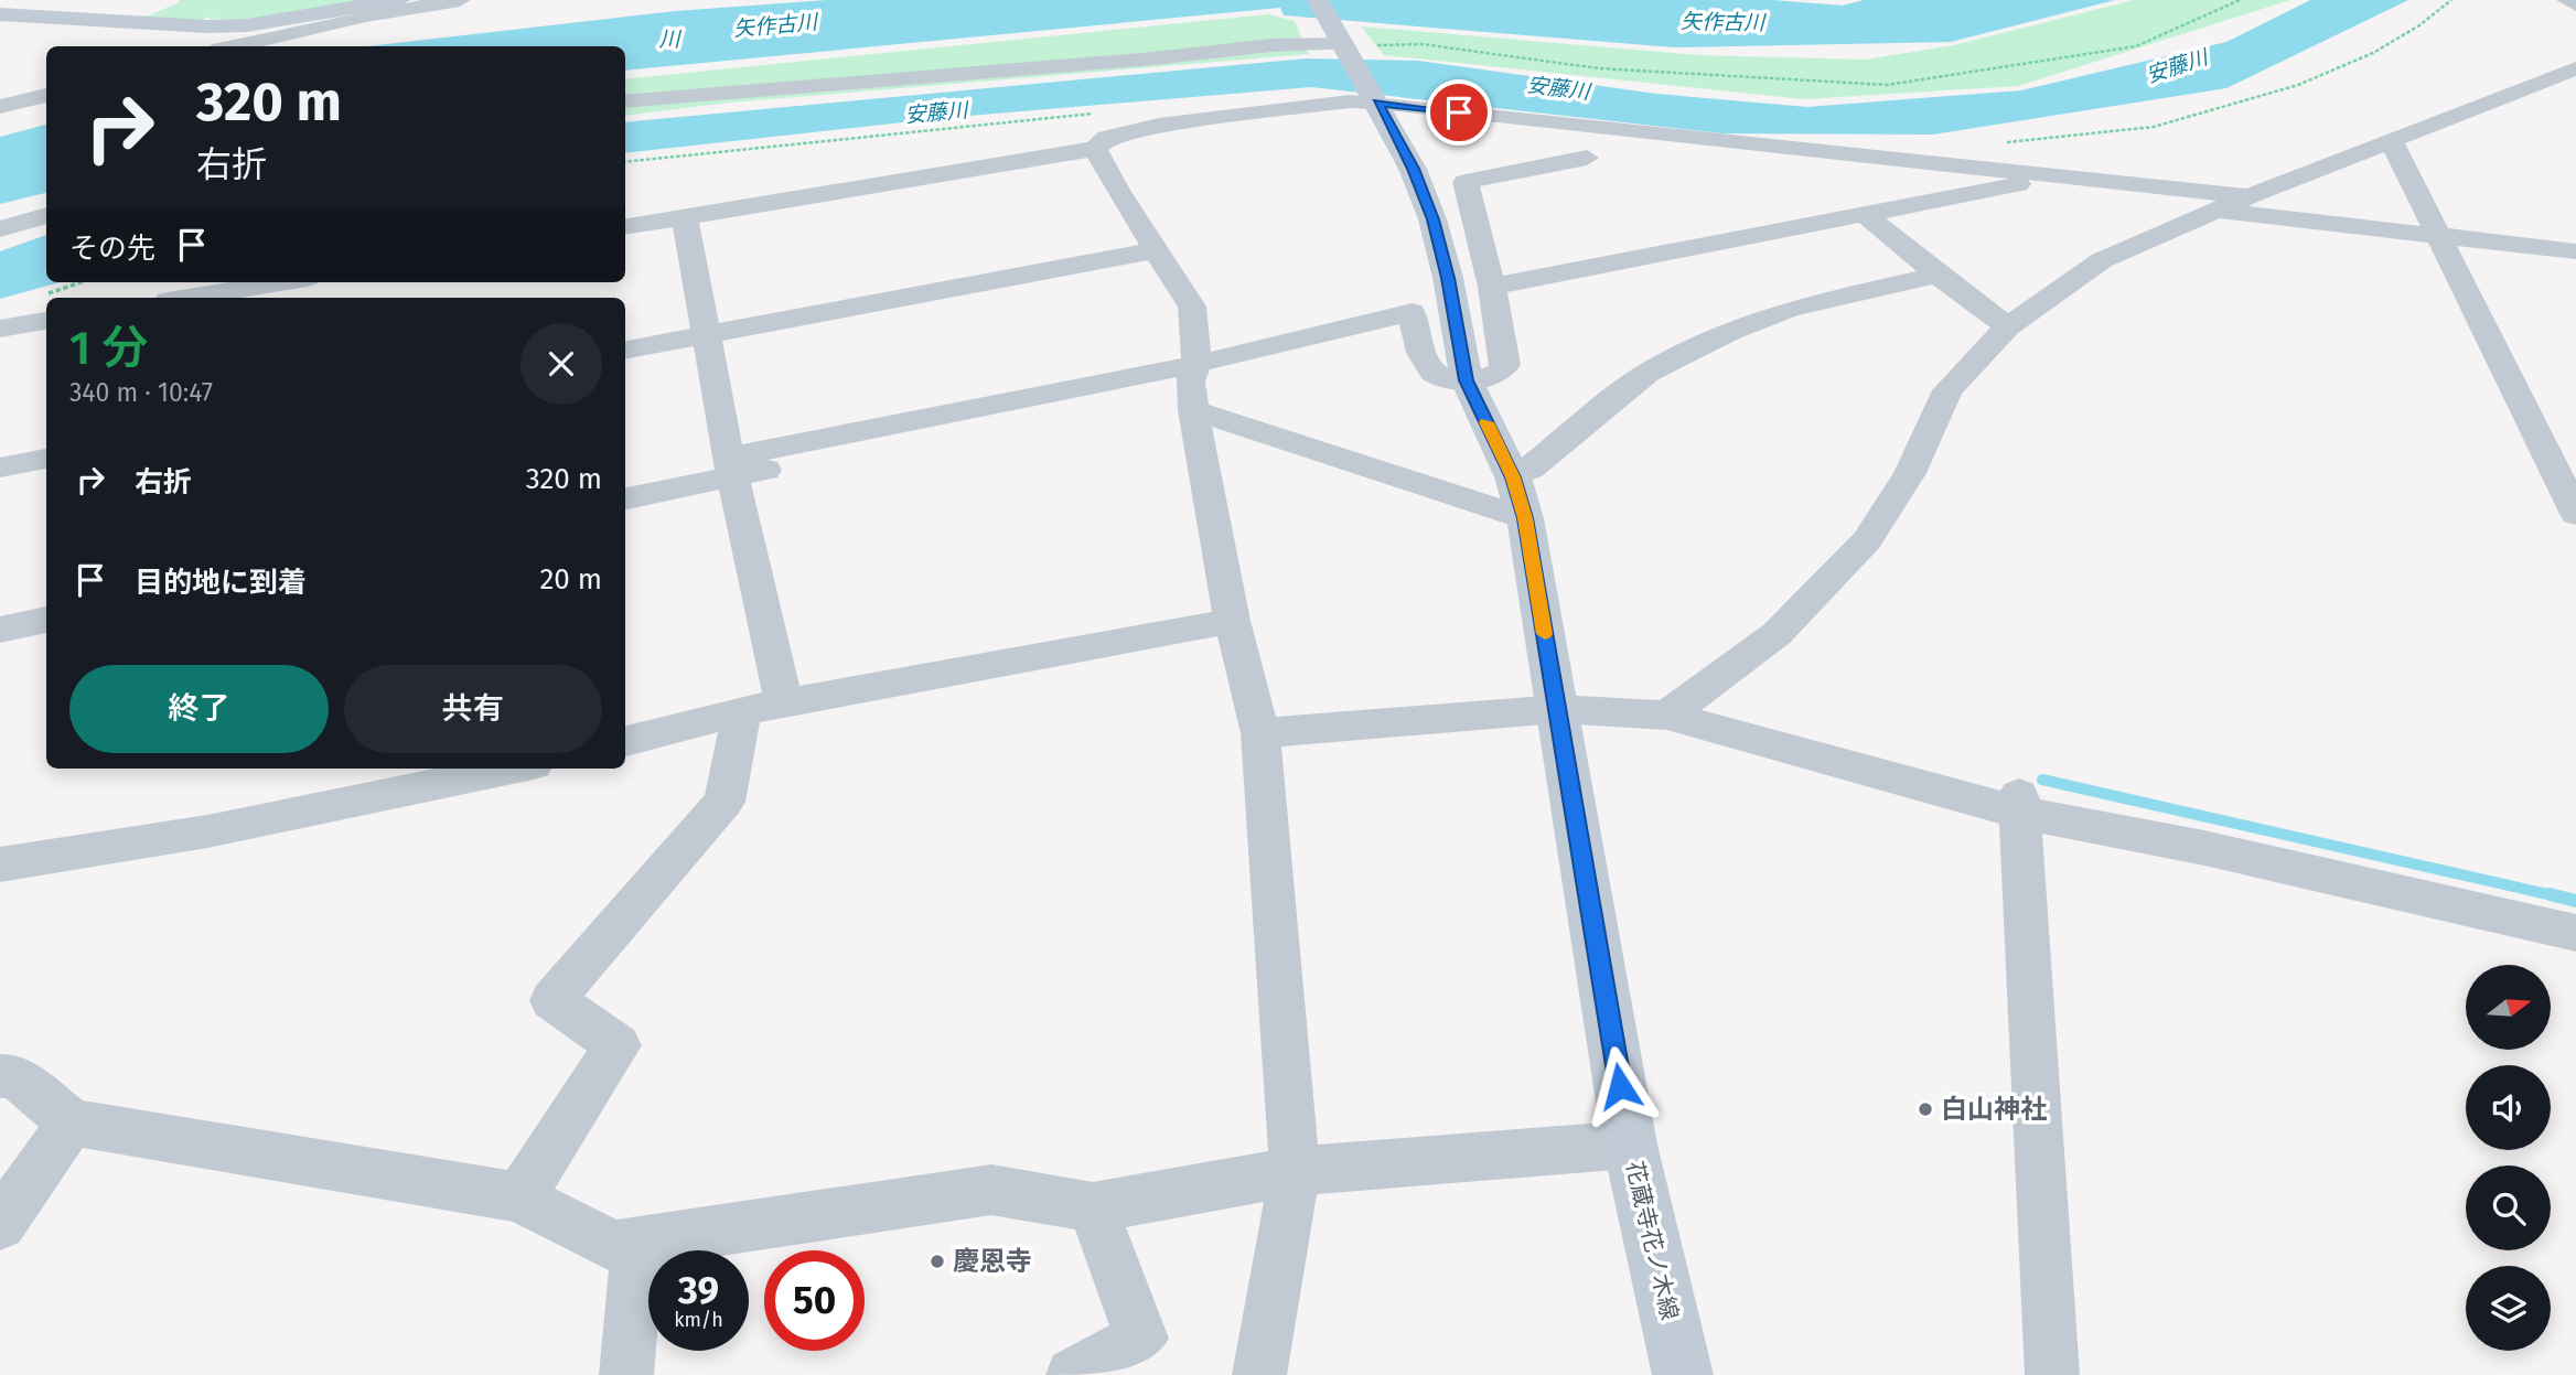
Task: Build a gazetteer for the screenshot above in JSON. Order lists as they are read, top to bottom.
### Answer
{
  "streets": {
    "main road": ["花蔵寺花ノ木線"]
  },
  "water": ["矢作古川", "川", "安藤川"],
  "places": ["白山神社", "慶恩寺"],
  "north": "right",
  "page": {
    "turn": ["320 m", "右折"],
    "then": "その先",
    "heading": ["1 分", "340 m · 10:47"],
    "list": [
      {
        "name": "右折",
        "value": "320 m"
      },
      {
        "name": "目的地に到着",
        "value": "20 m"
      }
    ],
    "buttons": ["終了", "共有"],
    "speed": "39 km/h",
    "limit": "50"
  }
}
